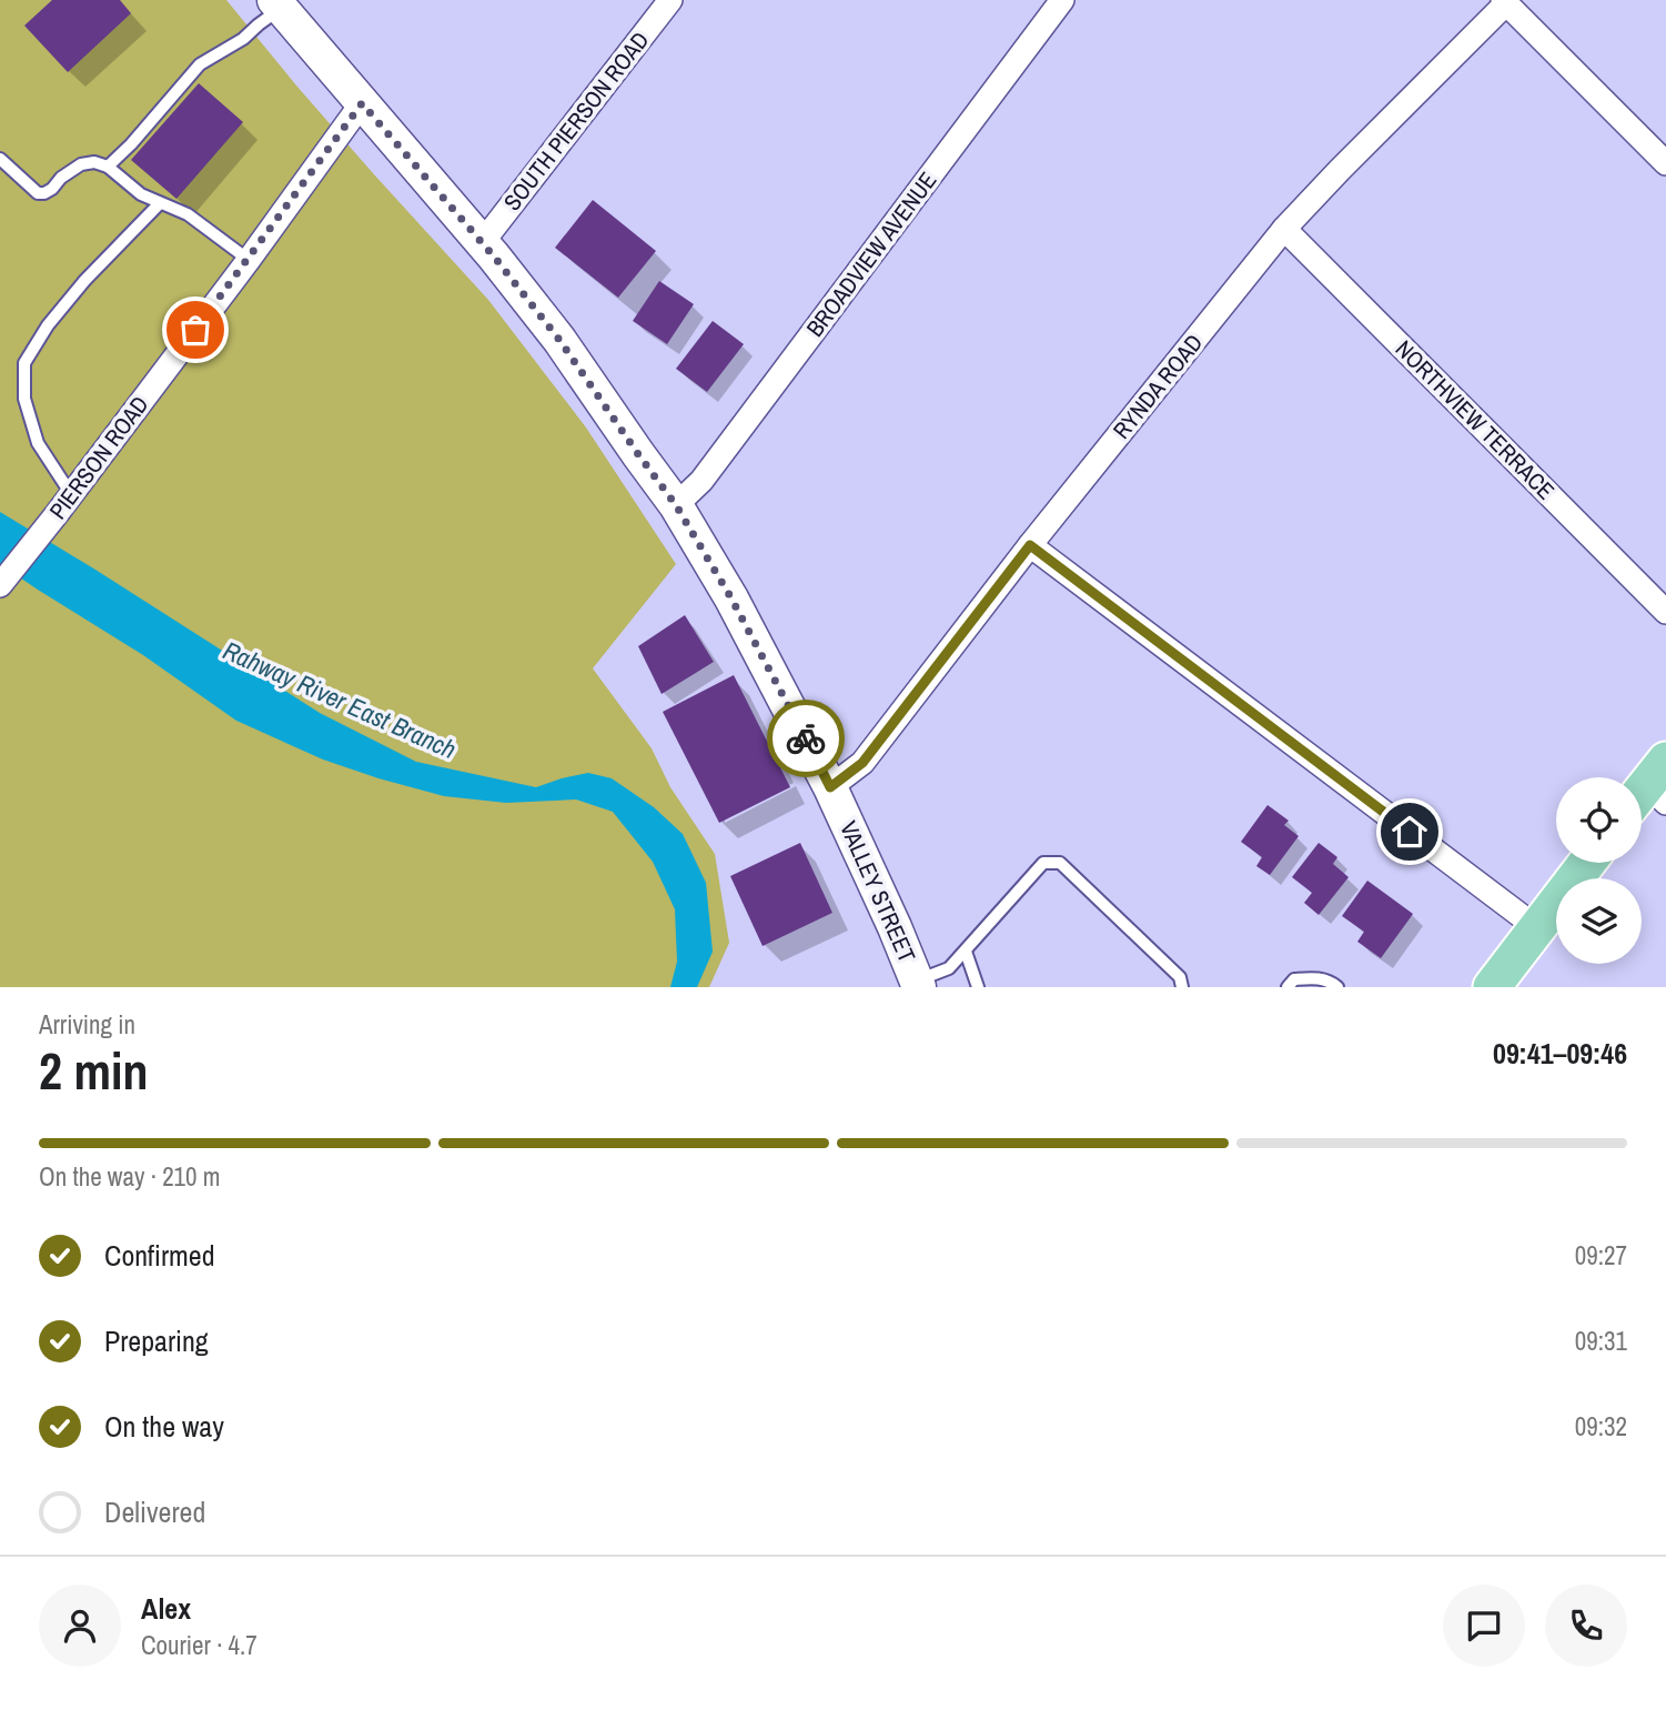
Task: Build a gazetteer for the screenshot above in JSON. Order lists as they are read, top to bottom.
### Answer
{
  "streets": {
    "main road": ["VALLEY STREET"],
    "street": [
      "SOUTH PIERSON ROAD",
      "BROADVIEW AVENUE",
      "RYNDA ROAD",
      "NORTHVIEW TERRACE",
      "PIERSON ROAD"
    ]
  },
  "crossings": [
    ["SOUTH PIERSON ROAD", "VALLEY STREET"],
    ["BROADVIEW AVENUE", "VALLEY STREET"],
    ["RYNDA ROAD", "NORTHVIEW TERRACE"],
    ["RYNDA ROAD", "VALLEY STREET"],
    ["PIERSON ROAD", "VALLEY STREET"]
  ],
  "water": ["Rahway River East Branch"],
  "page": {
    "heading": ["2 min", "Arriving in", "09:41–09:46"],
    "panel": ["Alex", "Courier · 4.7"],
    "bar": "On the way · 210 m",
    "list": [
      ["Confirmed", "09:27"],
      ["Preparing", "09:31"],
      ["On the way", "09:32"],
      "Delivered"
    ]
  }
}
